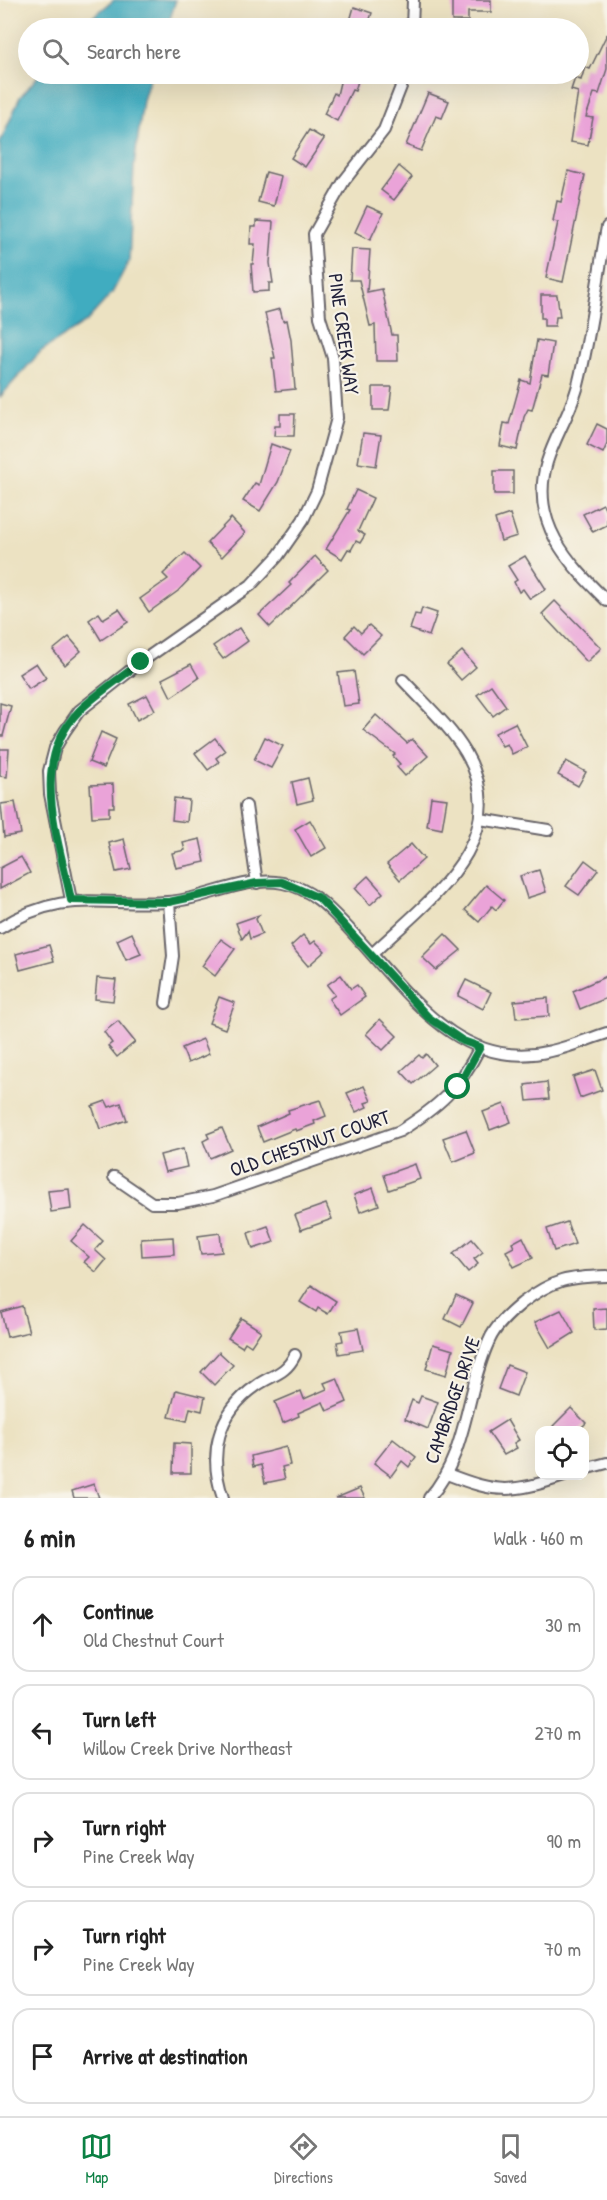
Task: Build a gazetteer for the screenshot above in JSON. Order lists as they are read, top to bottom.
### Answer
{
  "streets": {
    "street": ["PINE CREEK WAY", "OLD CHESTNUT COURT", "CAMBRIDGE DRIVE"]
  },
  "page": {
    "search": "Search here",
    "heading": ["6 min", "Walk · 460 m"],
    "list": [
      ["Continue", "Old Chestnut Court", "30 m"],
      ["Turn left", "Willow Creek Drive Northeast", "270 m"],
      ["Turn right", "Pine Creek Way", "90 m"],
      ["Turn right", "Pine Creek Way", "70 m"],
      "Arrive at destination"
    ],
    "nav": ["Map", "Directions", "Saved"]
  }
}
